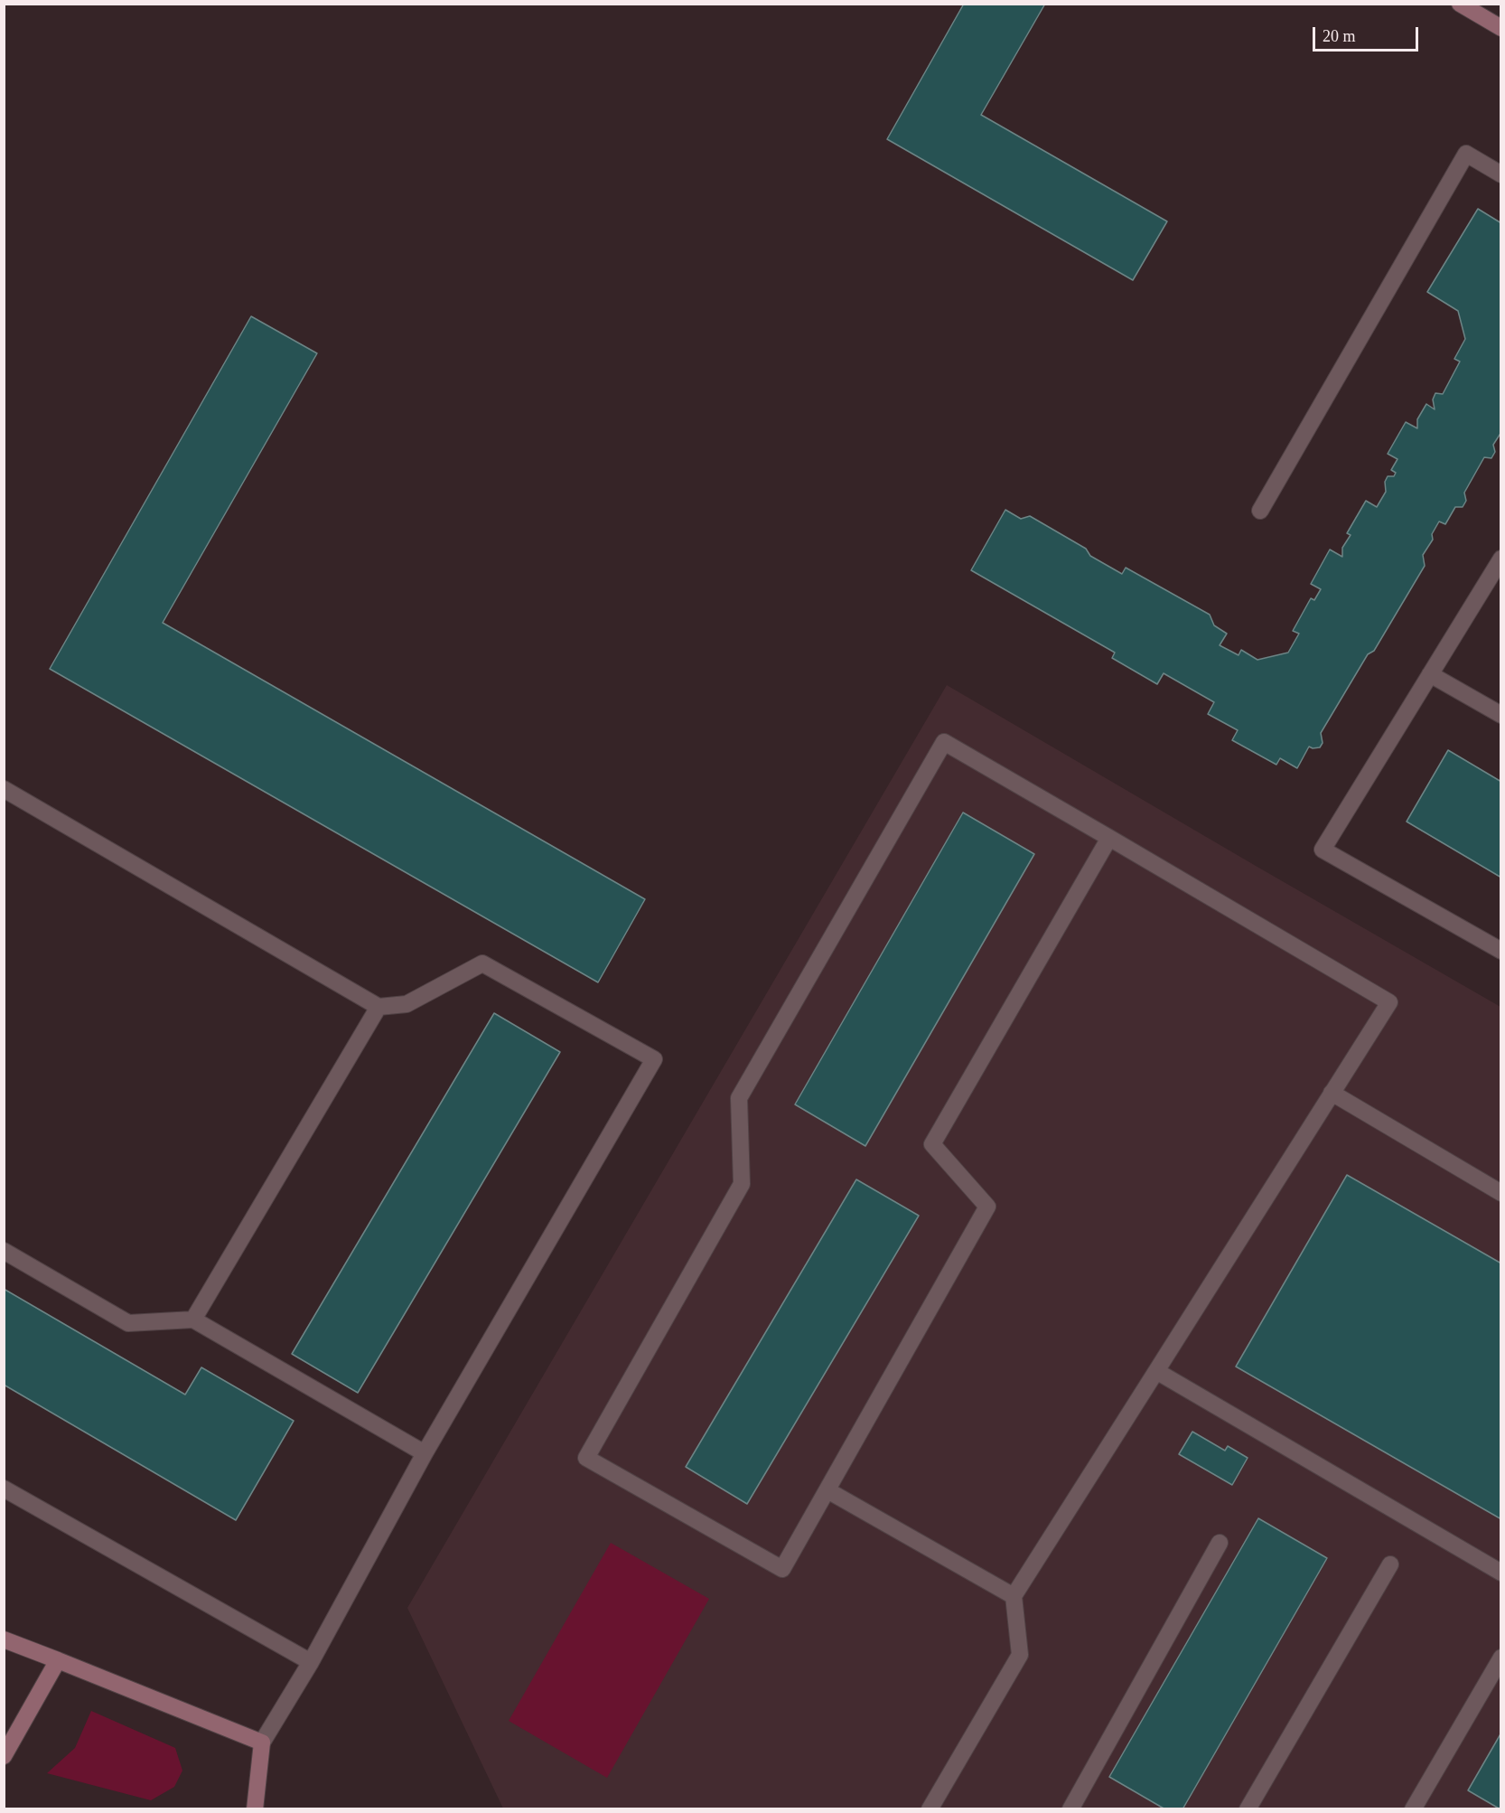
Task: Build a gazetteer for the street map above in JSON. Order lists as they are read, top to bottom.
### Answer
{
  "scale_bar": "20 m"
}
